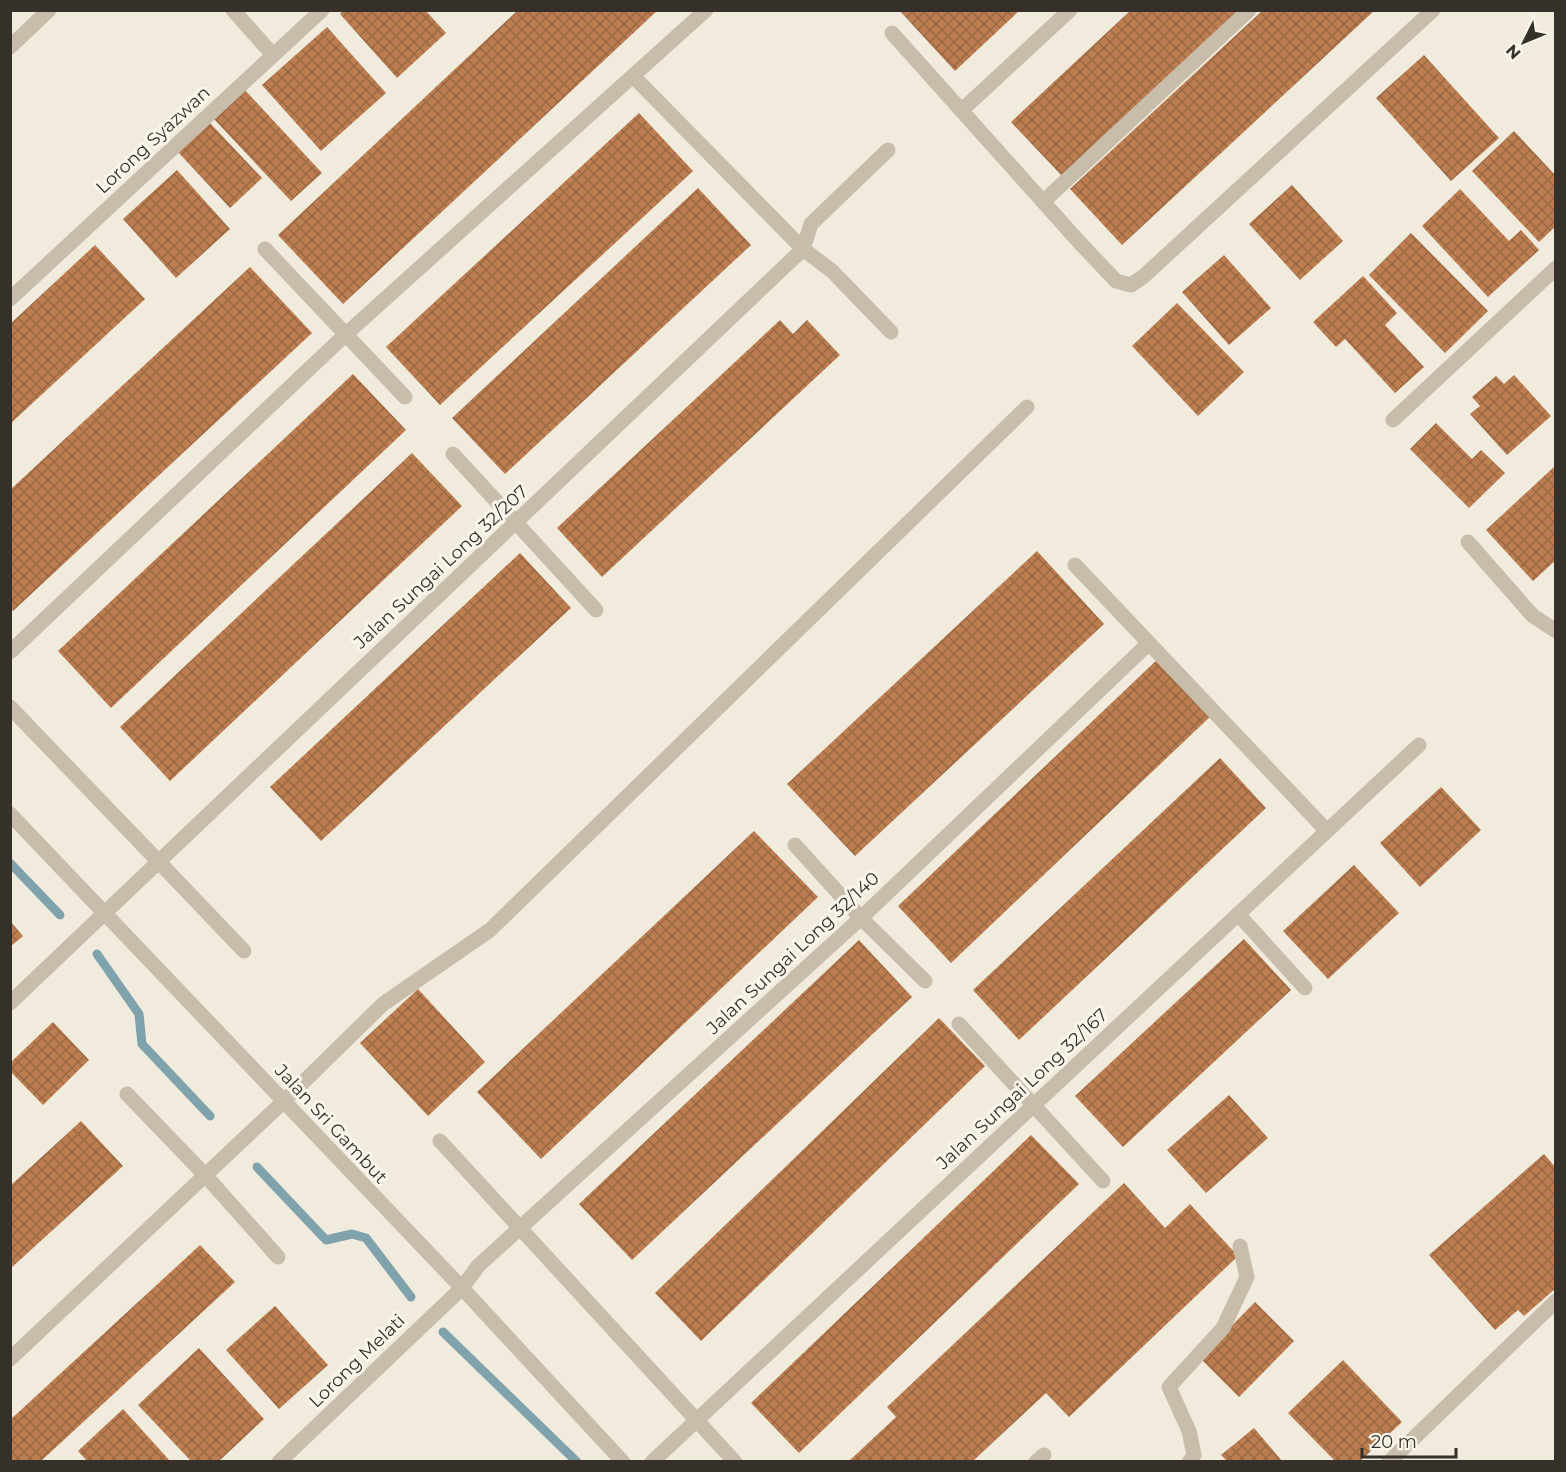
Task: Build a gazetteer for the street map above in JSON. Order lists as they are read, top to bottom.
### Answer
{
  "streets": {
    "street": [
      "Lorong Syazwan",
      "Jalan Sungai Long 32/207",
      "Jalan Sungai Long 32/140",
      "Jalan Sungai Long 32/167",
      "Jalan Sri Gambut",
      "Lorong Melati"
    ]
  },
  "crossings": [
    ["Jalan Sungai Long 32/207", "Jalan Sri Gambut"],
    ["Jalan Sungai Long 32/140", "Jalan Sri Gambut"],
    ["Jalan Sungai Long 32/140", "Lorong Melati"],
    ["Jalan Sri Gambut", "Lorong Melati"]
  ],
  "scale_bar": "20 m",
  "north": "bottom left"
}
